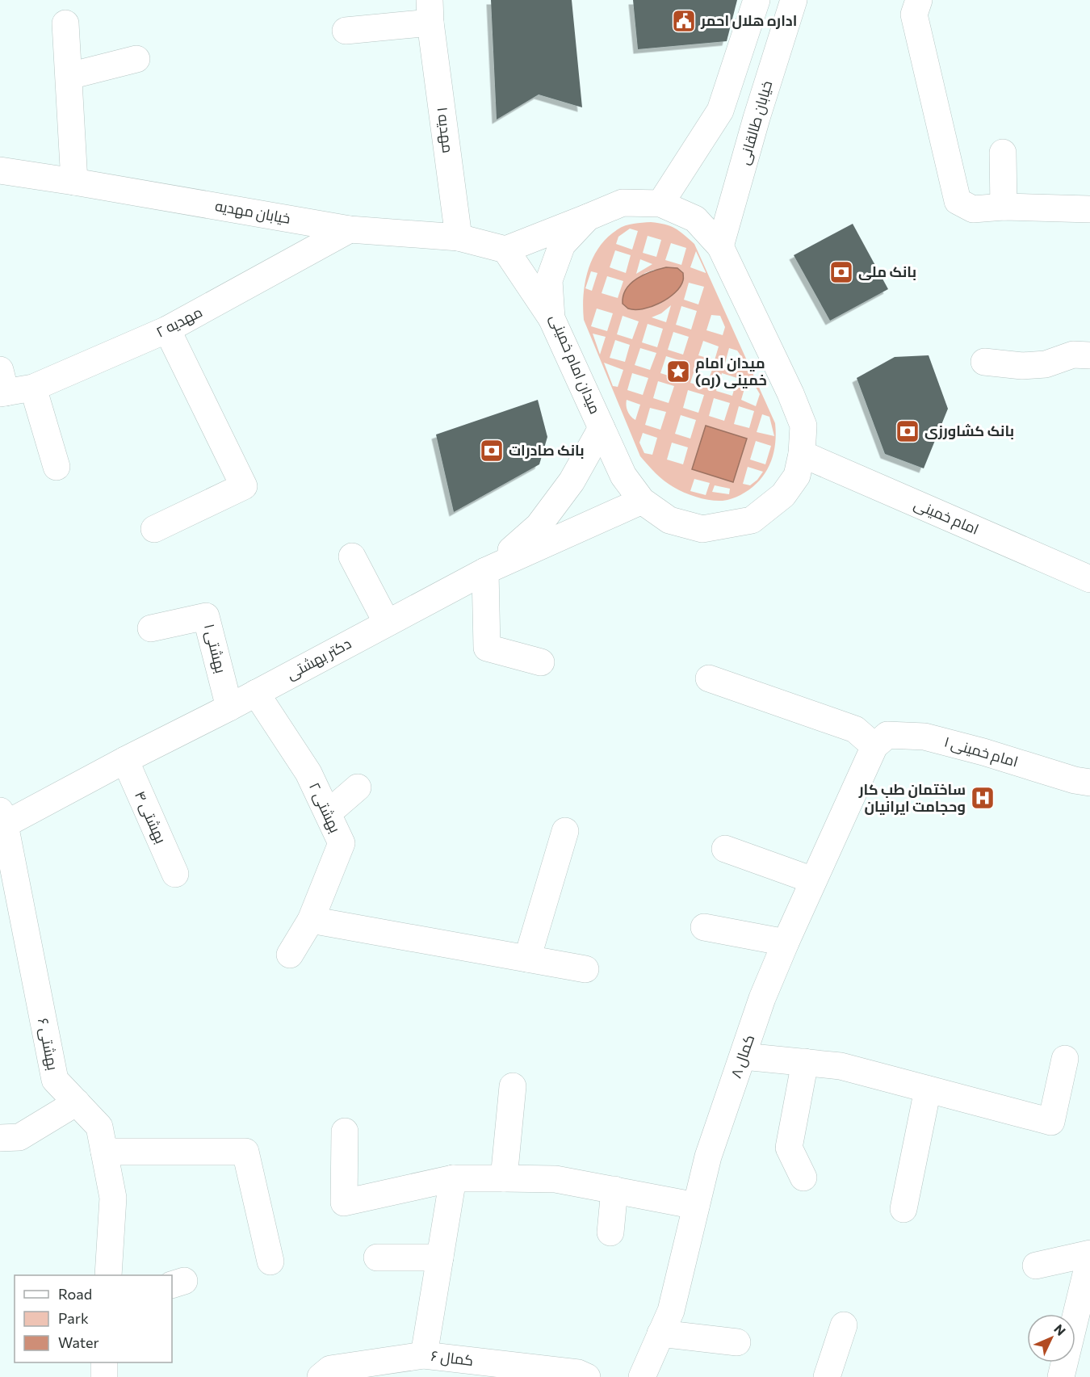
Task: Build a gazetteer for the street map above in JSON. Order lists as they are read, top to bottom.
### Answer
{
  "streets": {
    "main road": [
      "خیابان طالقانی",
      "مهدیه ۱",
      "خیابان مهدیه",
      "مهدیه ۲",
      "میدان امام خمینی",
      "امام خمینی",
      "بهشتی ۱",
      "دکتر بهشتی",
      "امام خمینی ۱",
      "بهشتی ۲",
      "بهشتی ۴",
      "بهشتی ۶",
      "کمال ۸",
      "کمال ۶"
    ]
  },
  "crossings": [
    ["خیابان طالقانی", "میدان امام خمینی"],
    ["مهدیه ۱", "خیابان مهدیه"],
    ["خیابان مهدیه", "مهدیه ۲"],
    ["میدان امام خمینی", "امام خمینی"],
    ["میدان امام خمینی", "دکتر بهشتی"],
    ["بهشتی ۱", "دکتر بهشتی"],
    ["دکتر بهشتی", "بهشتی ۲"],
    ["دکتر بهشتی", "بهشتی ۴"],
    ["دکتر بهشتی", "بهشتی ۶"],
    ["امام خمینی ۱", "کمال ۸"]
  ],
  "places": {
    "public building": ["اداره هلال احمر"],
    "bank": ["بانک ملی", "بانک کشاورزی", "بانک صادرات"],
    "place": ["میدان امام خمینی (ره)"],
    "hospital": ["ساختمان طب کار و‌حجامت ایرانیان"]
  },
  "legend": ["Road", "Park", "Water"],
  "north": "top right"
}
